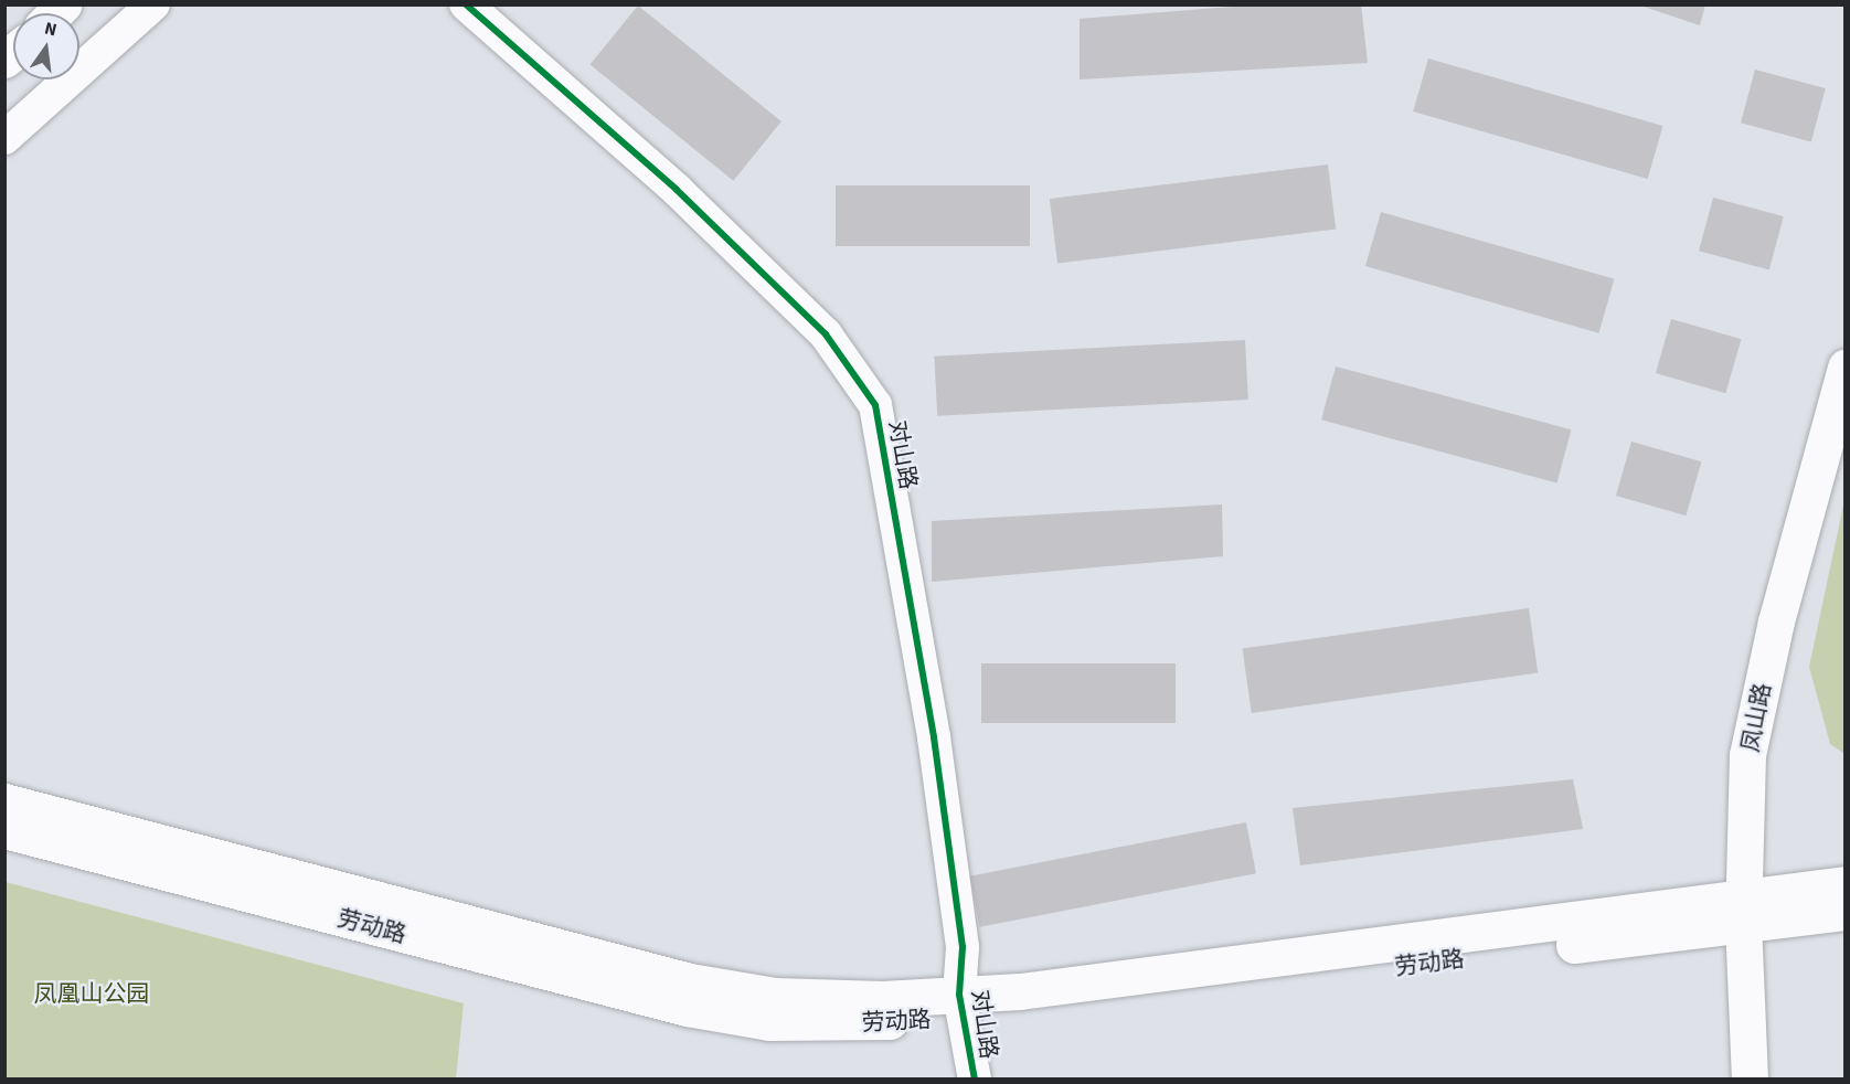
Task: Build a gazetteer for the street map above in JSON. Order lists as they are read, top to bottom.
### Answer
{
  "streets": {
    "main road": ["凤山路", "劳动路"],
    "street": ["对山路"]
  },
  "crossings": [
    ["对山路", "劳动路"]
  ],
  "parks": ["凤凰山公园"],
  "north": "top"
}
